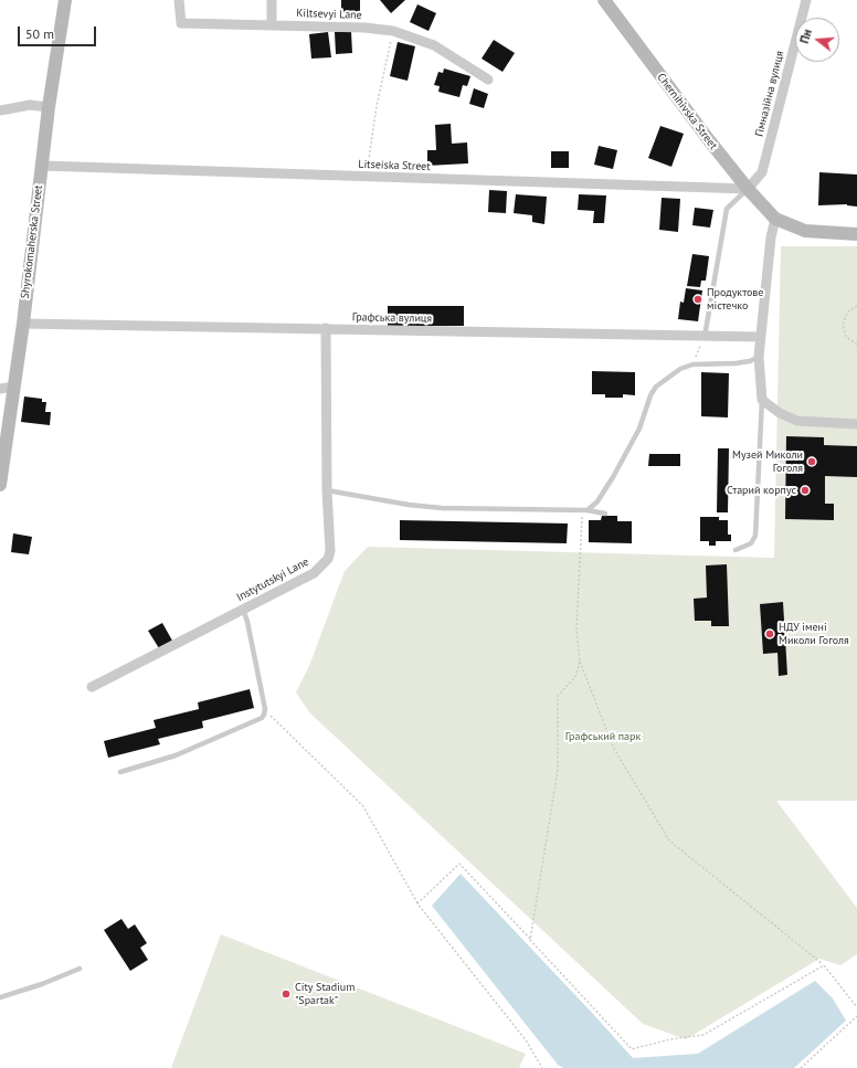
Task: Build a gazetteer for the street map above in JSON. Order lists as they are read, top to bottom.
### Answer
{
  "streets": {
    "street": [
      "Kiltsevyi Lane",
      "Гімназійна вулиця",
      "Chernihivska Street",
      "Litseiska Street",
      "Shyrokomaherska Street",
      "Графська вулиця",
      "Instytutskyi Lane"
    ]
  },
  "crossings": [
    ["Гімназійна вулиця", "Chernihivska Street"],
    ["Гімназійна вулиця", "Litseiska Street"],
    ["Chernihivska Street", "Litseiska Street"],
    ["Litseiska Street", "Shyrokomaherska Street"],
    ["Shyrokomaherska Street", "Графська вулиця"],
    ["Графська вулиця", "Instytutskyi Lane"]
  ],
  "parks": ["Графський парк"],
  "places": [
    "Продуктове містечко",
    "Музей Миколи Гоголя",
    "Старий корпус",
    "НДУ імені Миколи Гоголя",
    "City Stadium \"Spartak\""
  ],
  "scale_bar": "50 m",
  "north": "left"
}
